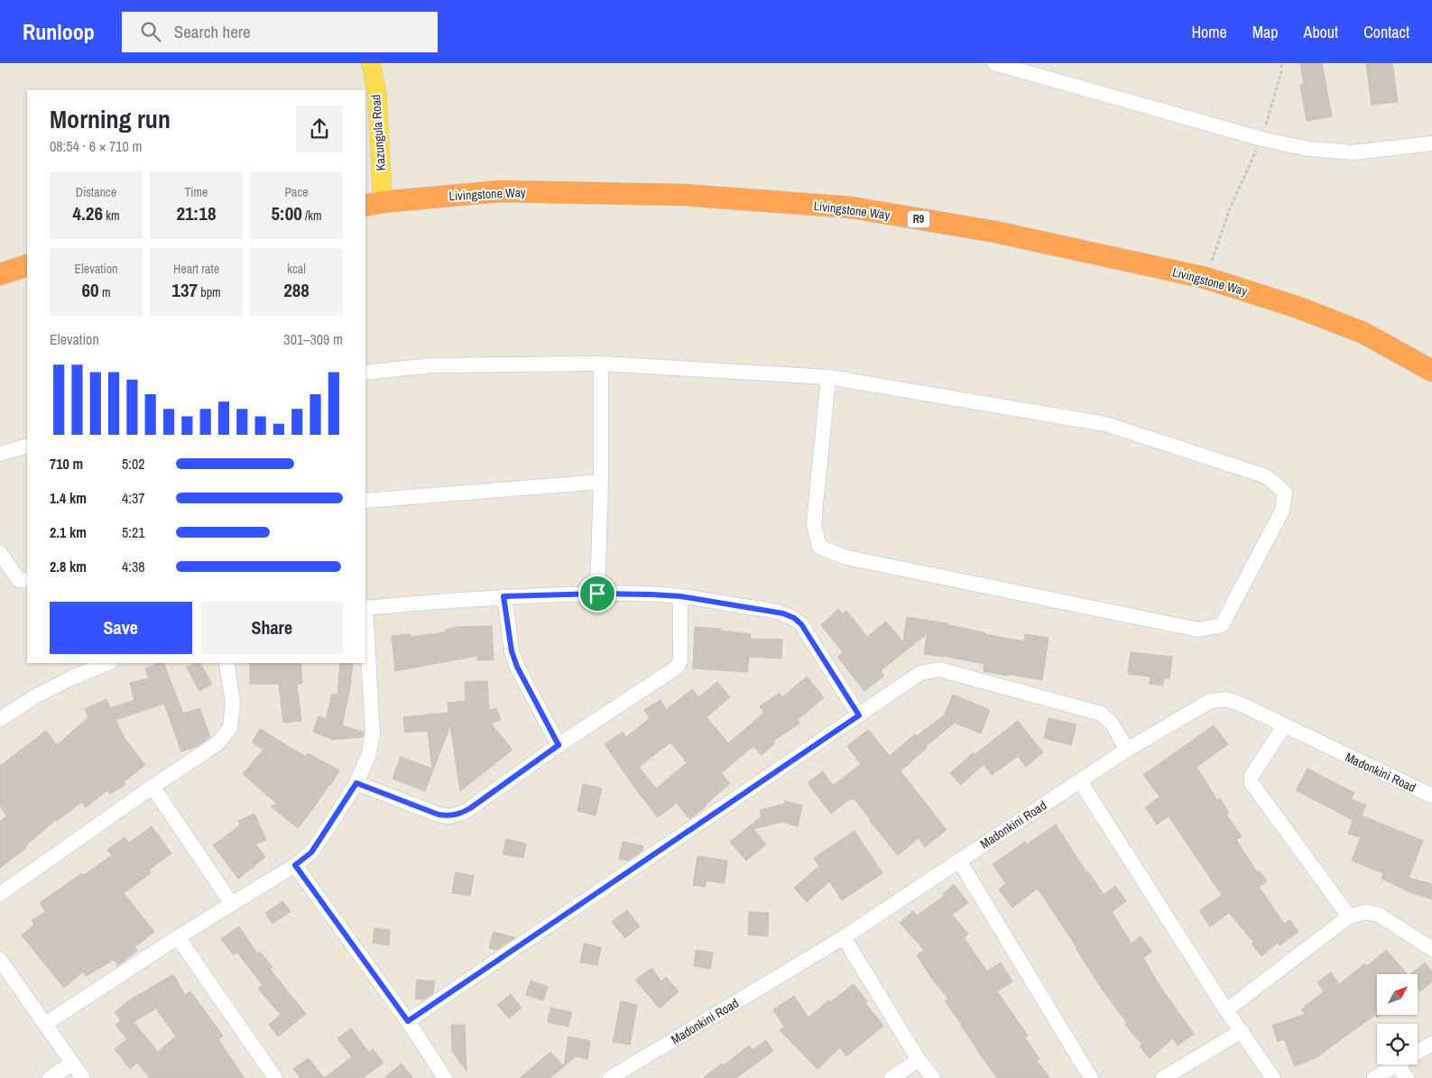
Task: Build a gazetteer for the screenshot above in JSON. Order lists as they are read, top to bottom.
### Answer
{
  "streets": {
    "highway": ["Livingstone Way", "R9"],
    "main road": ["Kazungula Road"],
    "street": ["Madonkini Road"]
  },
  "crossings": [
    ["Kazungula Road", "Livingstone Way"]
  ],
  "north": "top right",
  "page": {
    "header": "Runloop",
    "search": "Search here",
    "nav": [
      "Home",
      "Map",
      "About",
      "Contact"
    ],
    "heading": ["Morning run", "08:54 · 6 × 710 m"],
    "stats": [
      ["Distance", "4.26 km"],
      ["Time", "21:18"],
      ["Pace", "5:00 /km"],
      ["Elevation", "60 m"],
      ["Heart rate", "137 bpm"],
      ["kcal", "288"]
    ],
    "chart": ["Elevation", "301–309 m"],
    "list": [
      {
        "name": "710 m",
        "note": "5:02"
      },
      {
        "name": "1.4 km",
        "note": "4:37"
      },
      {
        "name": "2.1 km",
        "note": "5:21"
      },
      {
        "name": "2.8 km",
        "note": "4:38"
      }
    ],
    "buttons": ["Save", "Share"]
  }
}
